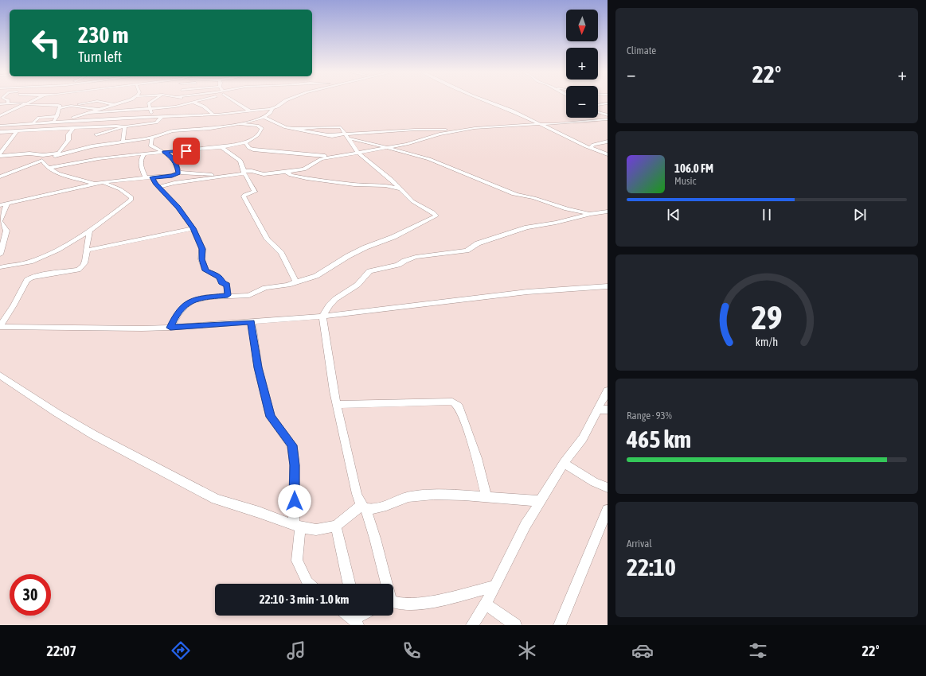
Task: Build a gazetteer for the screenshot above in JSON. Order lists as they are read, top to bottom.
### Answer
{
  "north": "bottom",
  "page": {
    "tile": [
      "Climate",
      ["Range · 93%", "465 km"],
      ["Arrival", "22:10"]
    ],
    "map_buttons": ["+", "−"],
    "turn": ["230 m", "Turn left"],
    "heat": ["−", "22°", "+"],
    "song": ["106.0 FM", "Music"],
    "limit": "30",
    "trip": "22:10 · 3 min · 1.0 km",
    "tabs": ["22:07", "22°"],
    "gauge": ["29", "km/h"]
  }
}
